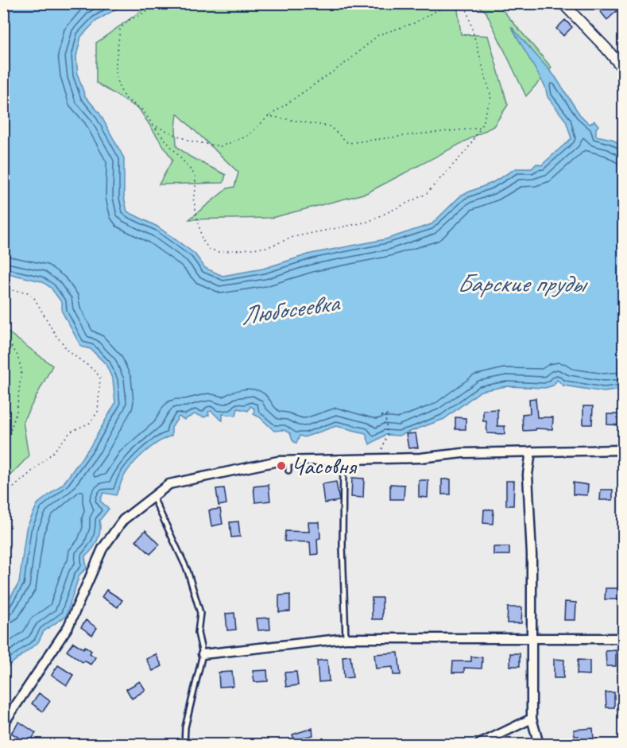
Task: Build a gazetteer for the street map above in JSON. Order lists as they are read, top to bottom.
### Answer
{
  "water": ["Барские пруды", "Любосеевка"],
  "places": ["Часовня"]
}
